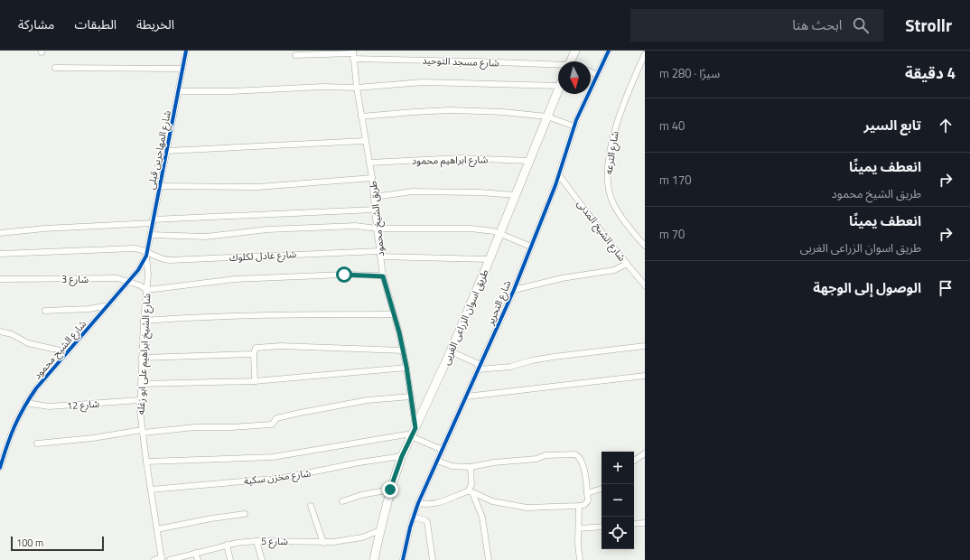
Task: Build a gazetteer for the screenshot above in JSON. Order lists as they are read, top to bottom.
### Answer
{
  "streets": {
    "main road": ["طريق اسوان الزراعى الغربى"],
    "street": [
      "شارع مسجد التوحيد",
      "شارع المهاجرين قبلى",
      "شارع الترعه",
      "شارع ابراهيم محمود",
      "طريق الشيخ محمود",
      "شارع الشيخ المدنى",
      "شارع عادل لكلوك",
      "شارع 3",
      "شارع التحرير",
      "شارع الشيخ محمود",
      "شارع الشيخ ابراهيم على ابو زغله",
      "شارع 12",
      "شارع مخزن سكية",
      "شارع 5"
    ]
  },
  "crossings": [
    ["شارع مسجد التوحيد", "طريق الشيخ محمود"],
    ["شارع المهاجرين قبلى", "شارع عادل لكلوك"],
    ["شارع المهاجرين قبلى", "شارع الشيخ محمود"],
    ["شارع المهاجرين قبلى", "شارع الشيخ ابراهيم على ابو زغله"],
    ["شارع ابراهيم محمود", "طريق الشيخ محمود"],
    ["شارع ابراهيم محمود", "طريق اسوان الزراعى الغربى"],
    ["طريق الشيخ محمود", "شارع عادل لكلوك"],
    ["طريق الشيخ محمود", "طريق اسوان الزراعى الغربى"],
    ["شارع الشيخ المدنى", "شارع التحرير"],
    ["شارع عادل لكلوك", "شارع الشيخ محمود"],
    ["شارع عادل لكلوك", "شارع الشيخ ابراهيم على ابو زغله"],
    ["شارع 3", "شارع الشيخ محمود"],
    ["شارع 3", "شارع الشيخ ابراهيم على ابو زغله"],
    ["طريق اسوان الزراعى الغربى", "شارع مخزن سكية"],
    ["طريق اسوان الزراعى الغربى", "شارع 5"],
    ["شارع الشيخ محمود", "شارع الشيخ ابراهيم على ابو زغله"],
    ["شارع الشيخ محمود", "شارع 12"],
    ["شارع الشيخ ابراهيم على ابو زغله", "شارع 12"],
    ["شارع الشيخ ابراهيم على ابو زغله", "شارع مخزن سكية"]
  ],
  "scale_bar": "100 m",
  "north": "bottom",
  "page": {
    "header": "Strollr",
    "search": "ابحث هنا",
    "nav": ["الخريطة", "الطبقات", "مشاركة"],
    "heading": ["4 دقيقة", "سيرًا · 280 m"],
    "list": [
      ["تابع السير", "40 m"],
      ["انعطف يمينًا", "طريق الشيخ محمود", "170 m"],
      ["انعطف يمينًا", "طريق اسوان الزراعى الغربى", "70 m"],
      "الوصول إلى الوجهة"
    ],
    "map_buttons": ["+", "−"],
    "scale": "100 m"
  }
}
